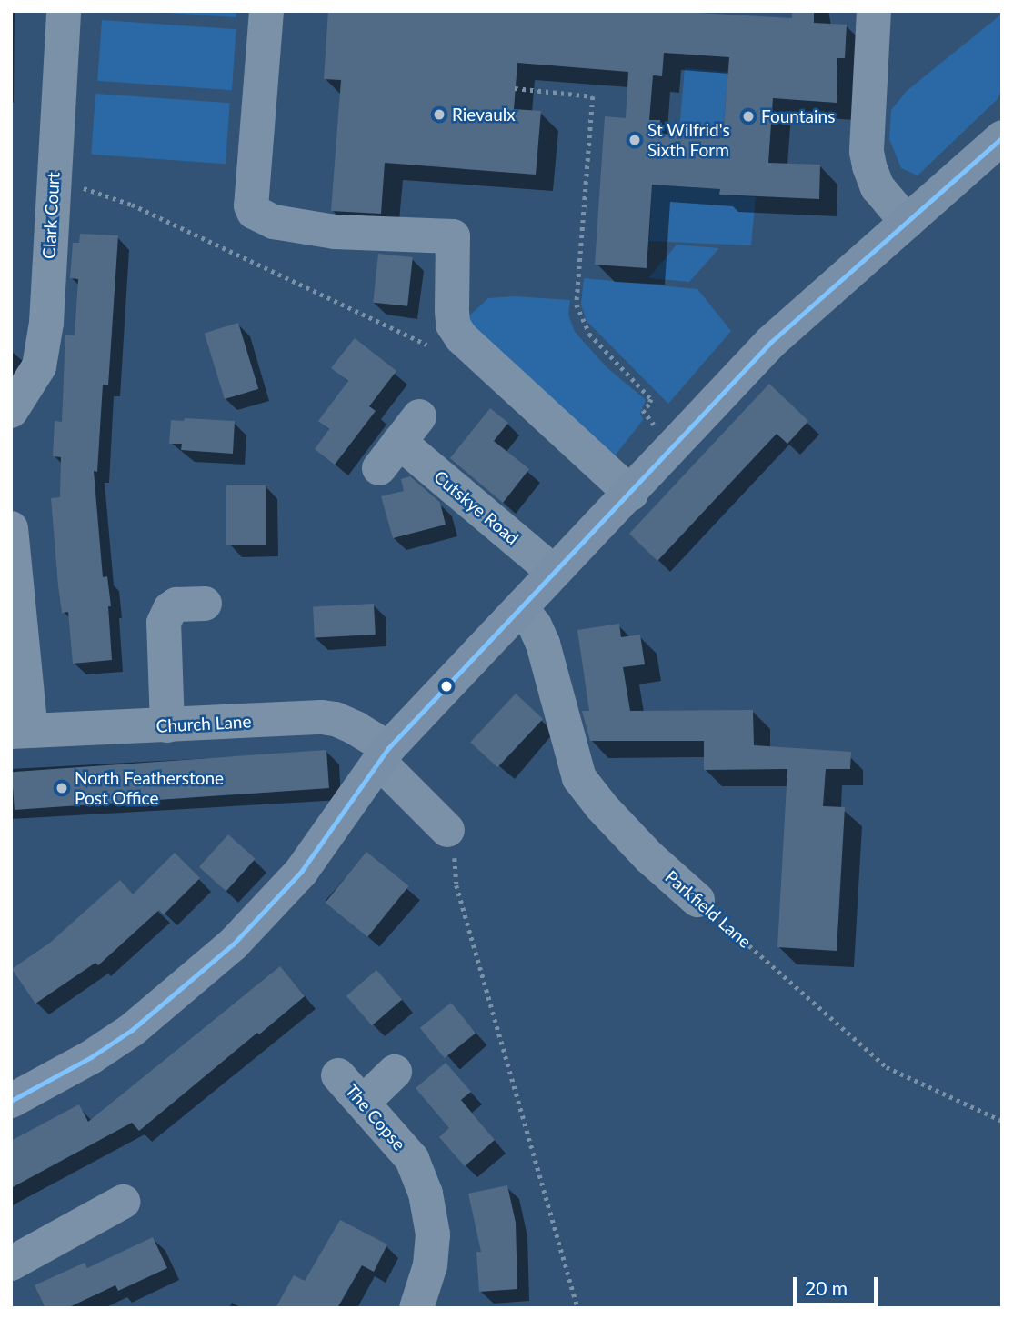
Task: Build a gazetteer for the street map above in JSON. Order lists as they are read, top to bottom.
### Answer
{
  "streets": {
    "street": [
      "Clark Court",
      "Cutskye Road",
      "Church Lane",
      "Parkfield Lane",
      "The Copse"
    ]
  },
  "places": [
    "Rievaulx",
    "Fountains",
    "St Wilfrid's Sixth Form",
    "North Featherstone Post Office"
  ],
  "scale_bar": "20 m"
}
